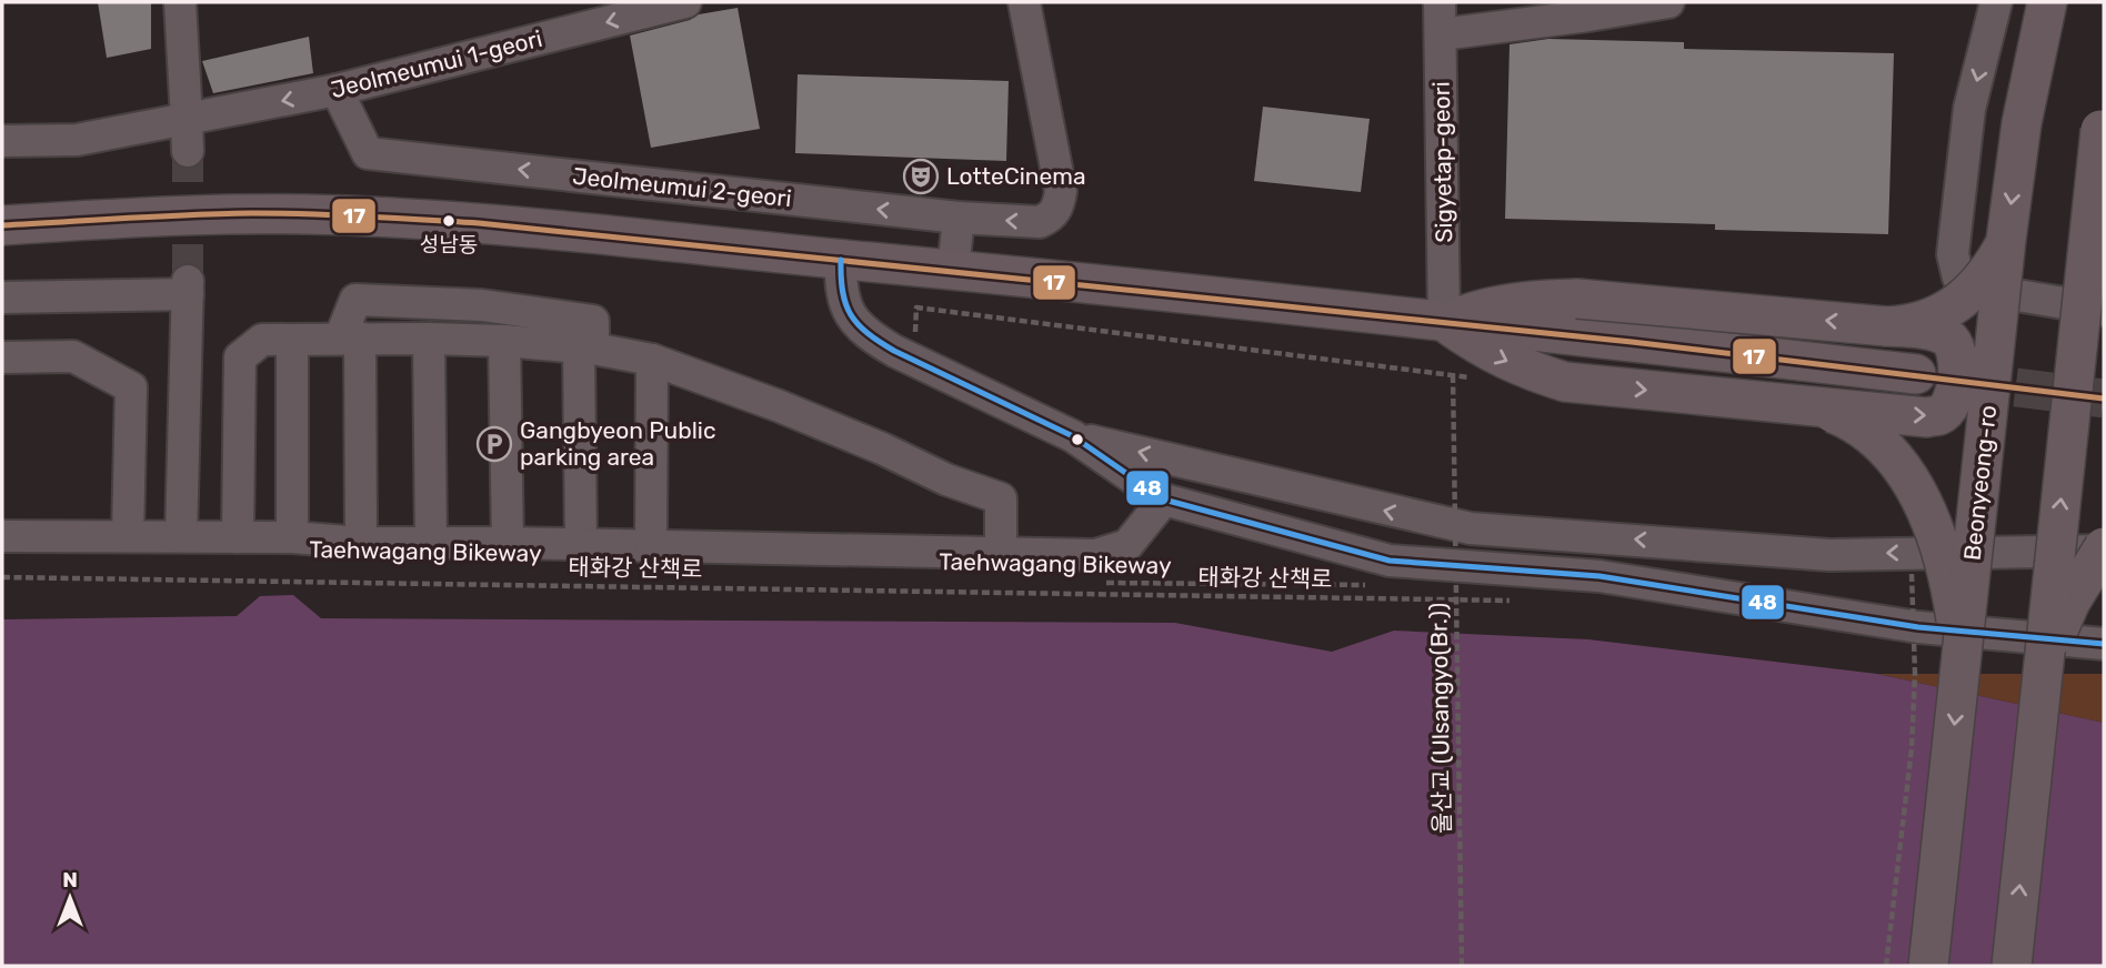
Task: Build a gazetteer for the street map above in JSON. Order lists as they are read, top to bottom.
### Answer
{
  "streets": {
    "main road": ["Beonyeong-ro"],
    "street": ["Jeolmeumui 1-geori", "Sigyetap-geori", "Jeolmeumui 2-geori"],
    "path": ["Taehwagang Bikeway", "태화강 산책로", "울산교 (Ulsangyo(Br.))"]
  },
  "crossings": [
    ["Jeolmeumui 1-geori", "Jeolmeumui 2-geori"]
  ],
  "places": {
    "theatre": ["LotteCinema"],
    "other": ["성남동"],
    "parking": ["Gangbyeon Public parking area"]
  },
  "lines": ["transit line 17", "transit line 48"],
  "north": "top"
}
